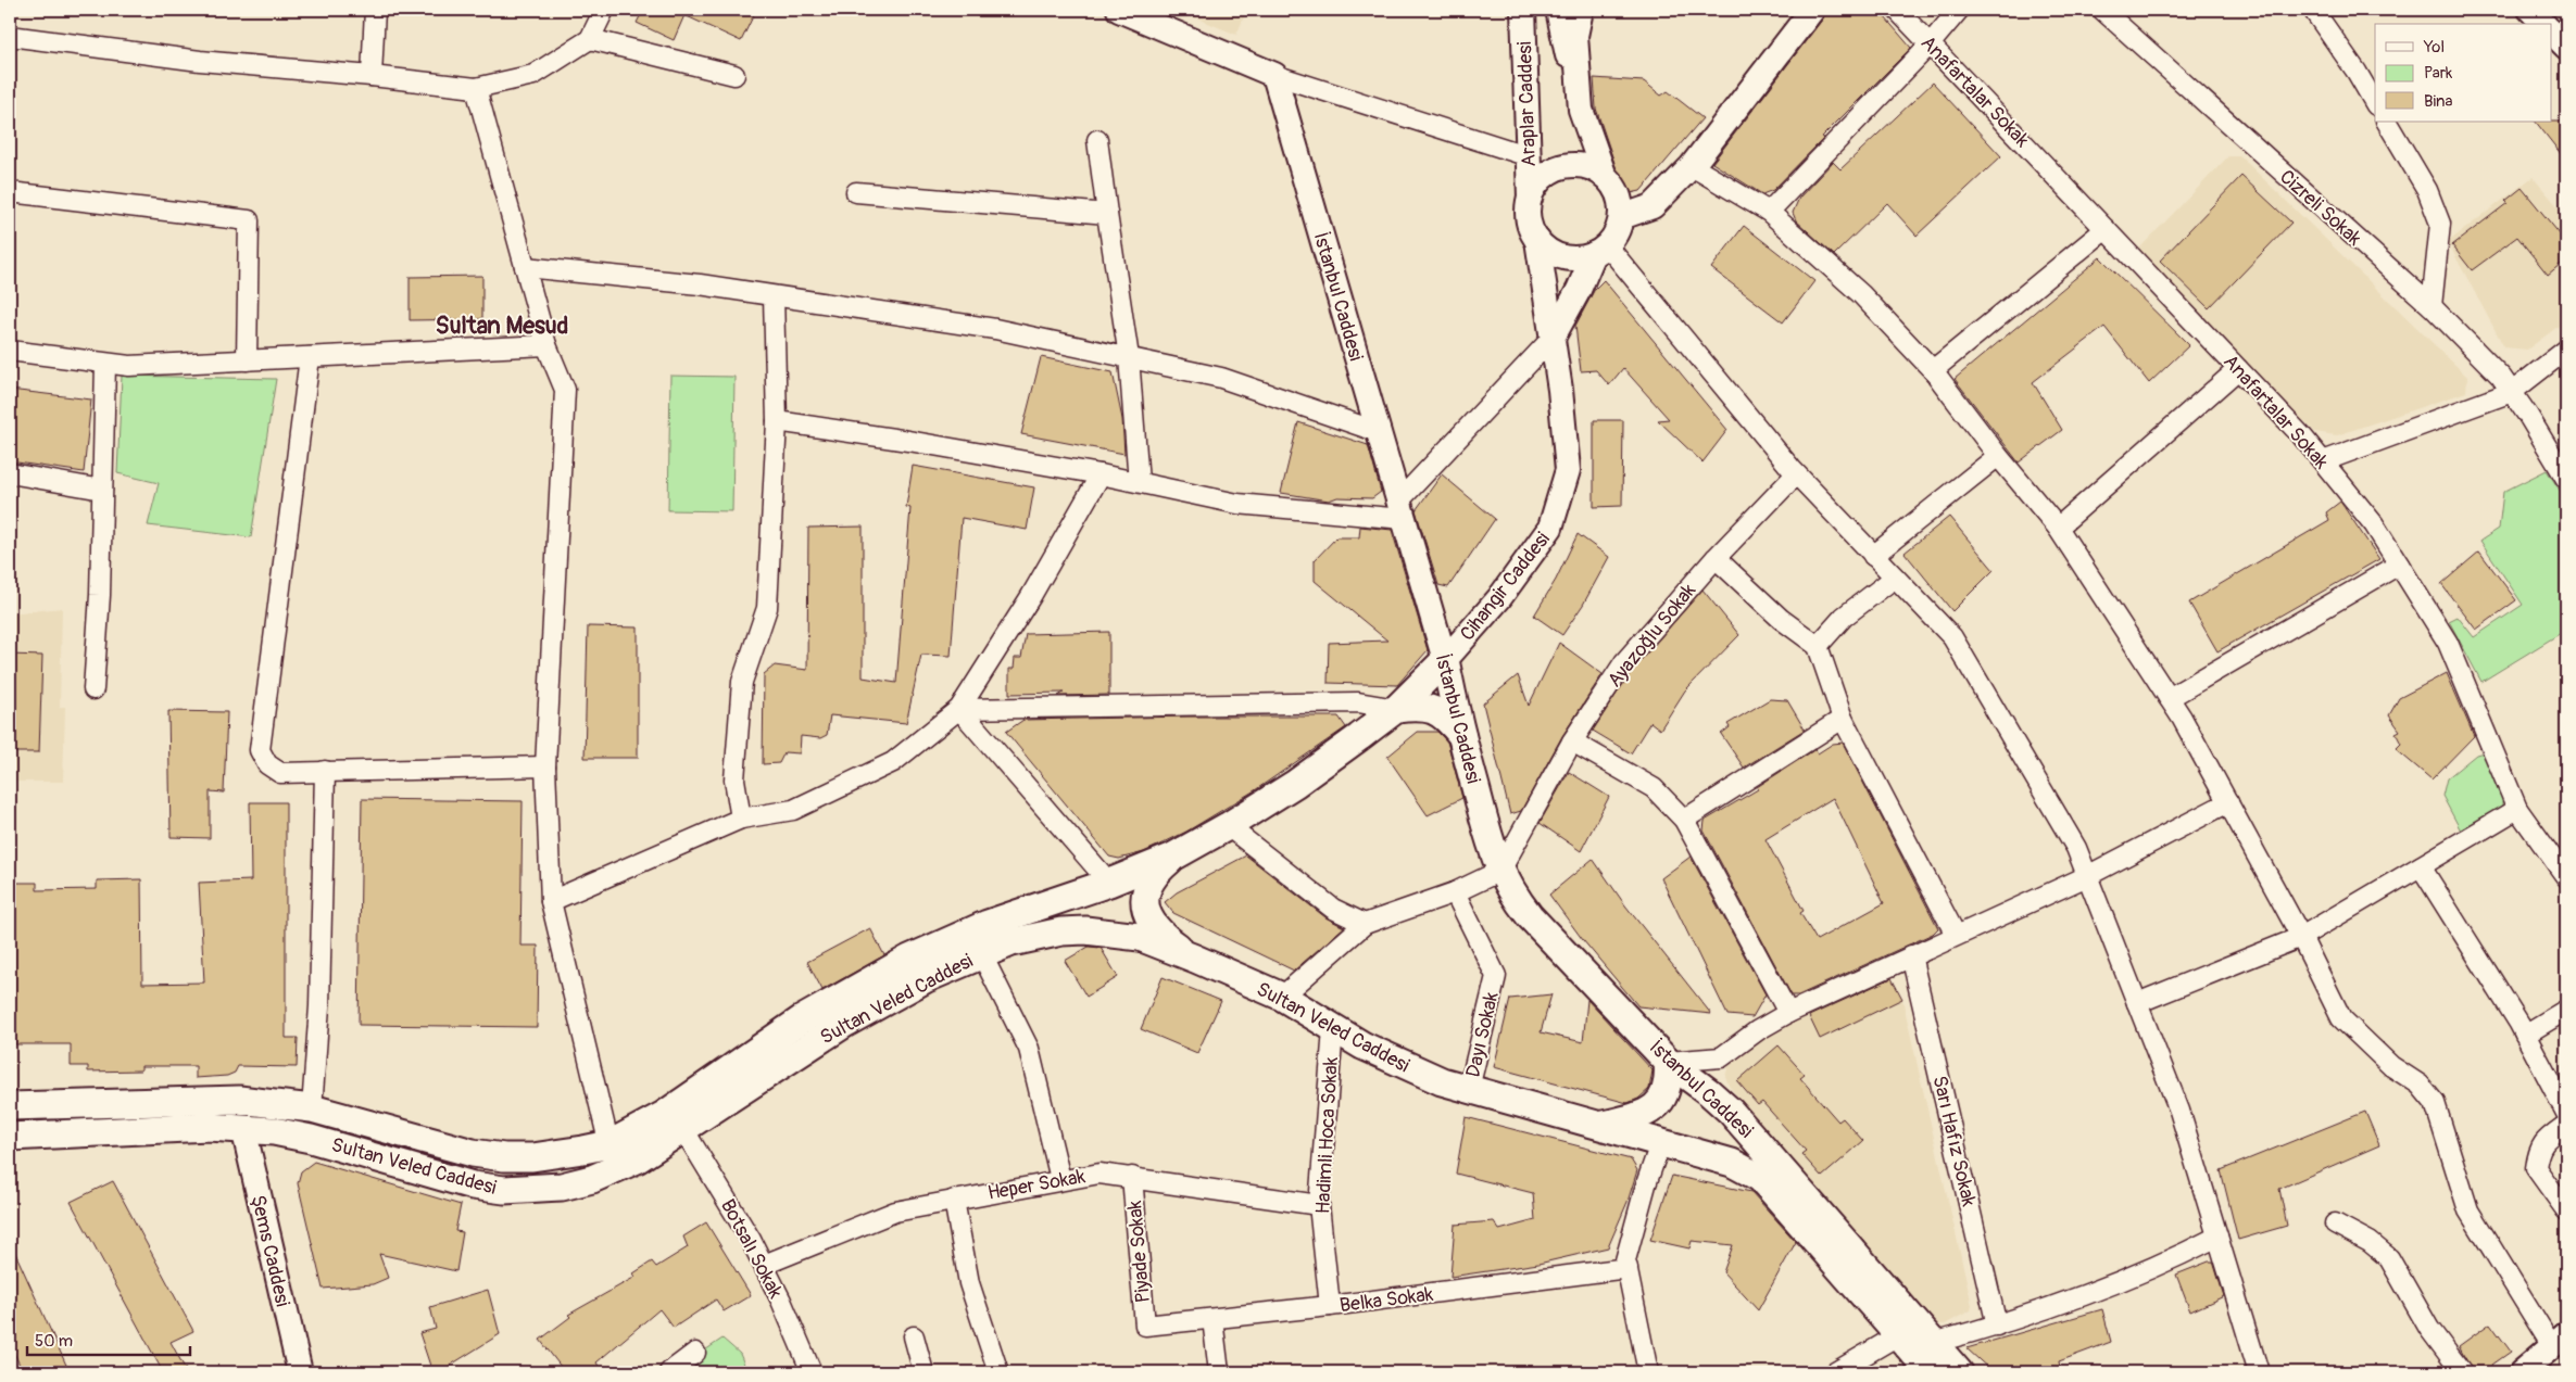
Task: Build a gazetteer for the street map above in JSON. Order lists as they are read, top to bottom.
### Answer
{
  "streets": {
    "main road": ["İstanbul Caddesi", "Cihangir Caddesi", "Sultan Veled Caddesi"],
    "street": [
      "Anafartalar Sokak",
      "Araplar Caddesi",
      "Cizreli Sokak",
      "Ayazoğlu Sokak",
      "Dayı Sokak",
      "Hadimli Hoca Sokak",
      "Sarı Hafız Sokak",
      "Heper Sokak",
      "Botsalı Sokak",
      "Şems Caddesi",
      "Piyade Sokak",
      "Belka Sokak"
    ]
  },
  "crossings": [
    ["Araplar Caddesi", "Cihangir Caddesi"],
    ["İstanbul Caddesi", "Cihangir Caddesi"],
    ["İstanbul Caddesi", "Ayazoğlu Sokak"],
    ["Cihangir Caddesi", "Sultan Veled Caddesi"],
    ["Sultan Veled Caddesi", "Dayı Sokak"],
    ["Sultan Veled Caddesi", "Hadimli Hoca Sokak"],
    ["Sultan Veled Caddesi", "Botsalı Sokak"],
    ["Sultan Veled Caddesi", "Şems Caddesi"],
    ["Hadimli Hoca Sokak", "Heper Sokak"],
    ["Hadimli Hoca Sokak", "Belka Sokak"],
    ["Heper Sokak", "Botsalı Sokak"],
    ["Heper Sokak", "Piyade Sokak"],
    ["Piyade Sokak", "Belka Sokak"]
  ],
  "districts": ["Sultan Mesud"],
  "legend": ["Yol", "Park", "Bina"],
  "scale_bar": "50 m"
}
